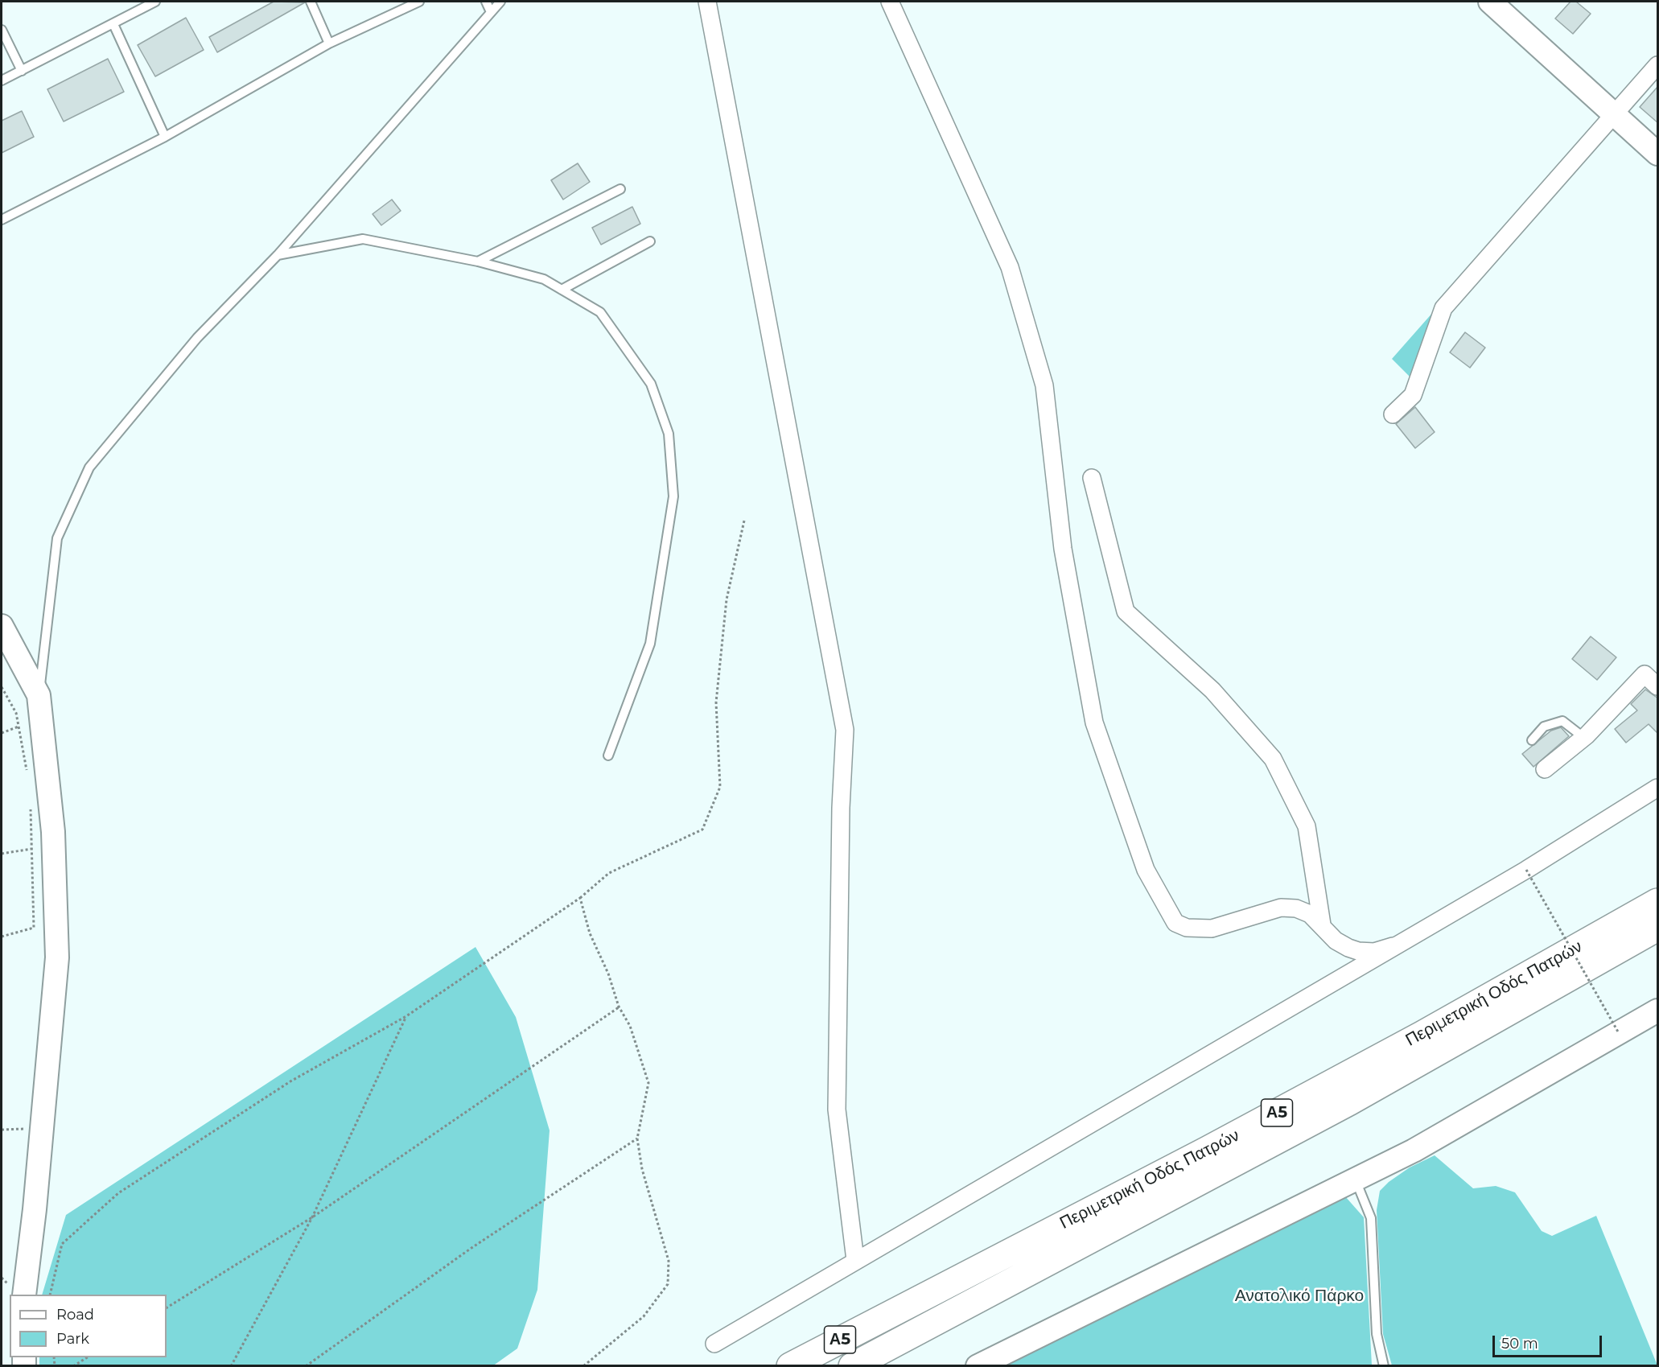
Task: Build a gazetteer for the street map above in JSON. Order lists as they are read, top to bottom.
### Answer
{
  "streets": {
    "highway": ["Περιμετρική Οδός Πατρών", "Α5"]
  },
  "parks": ["Ανατολικό Πάρκο"],
  "legend": ["Road", "Park"],
  "scale_bar": "50 m"
}
